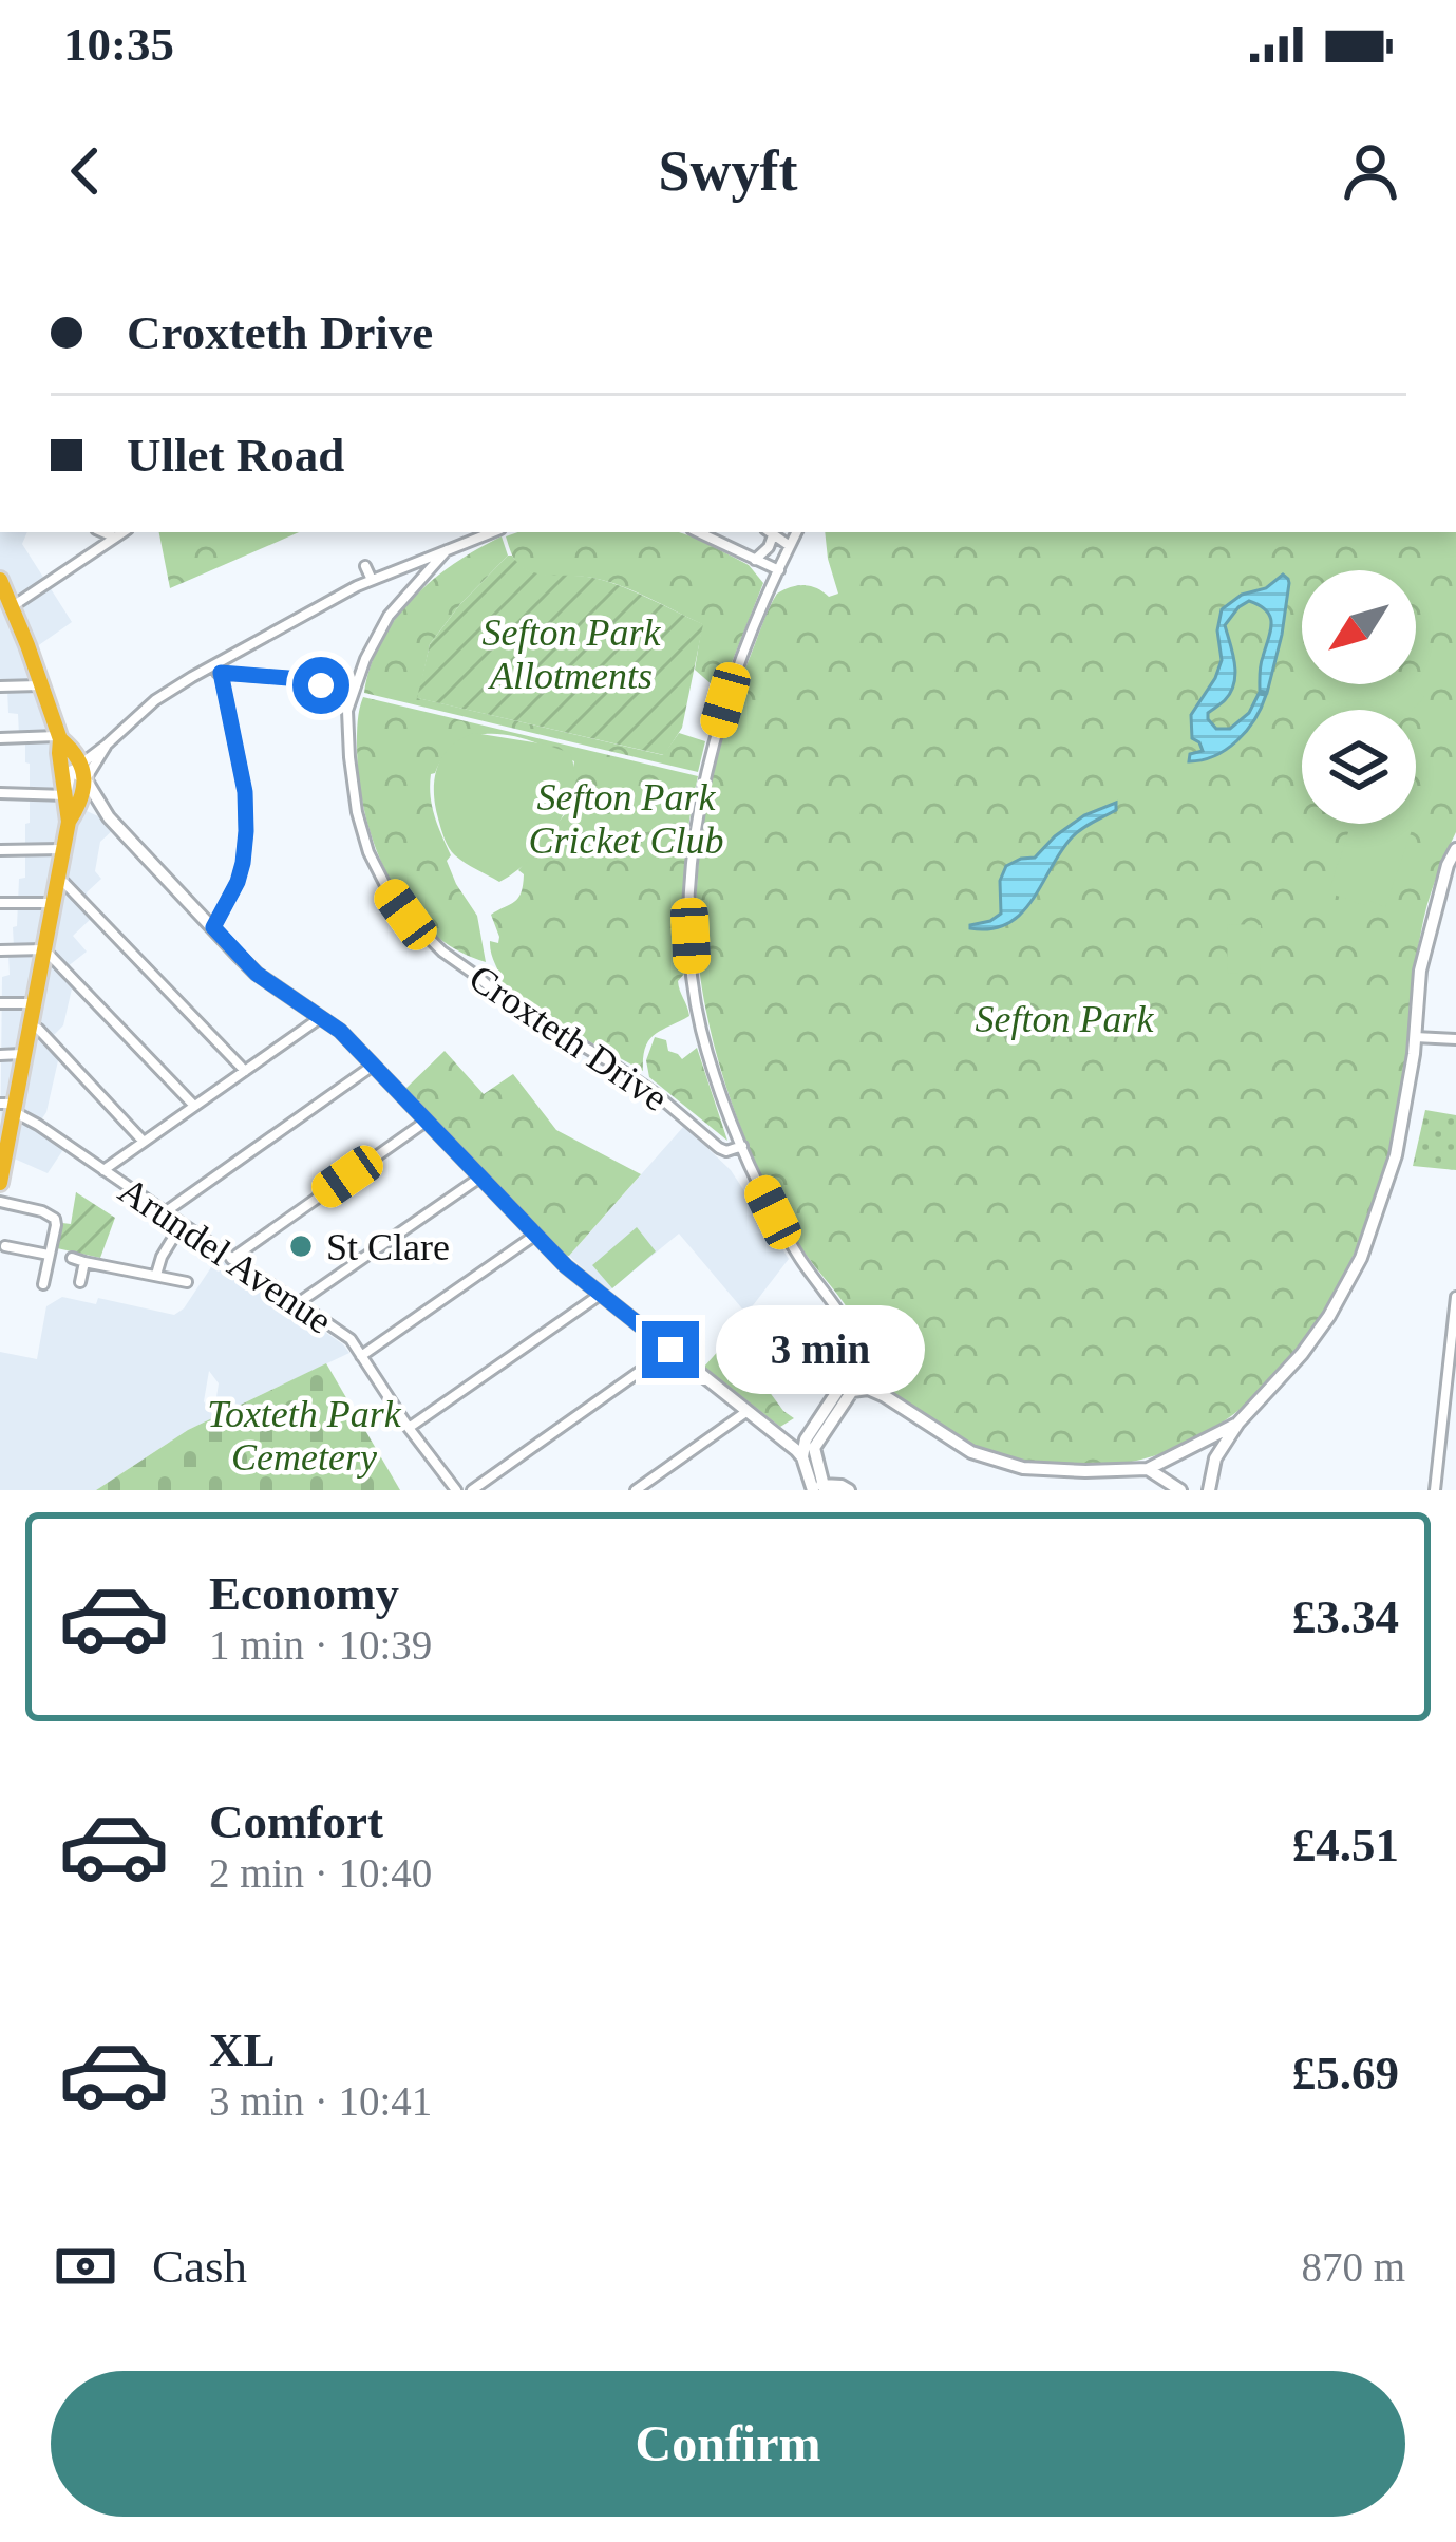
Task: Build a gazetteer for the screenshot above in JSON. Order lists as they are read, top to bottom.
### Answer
{
  "streets": {
    "street": ["Croxteth Drive", "Arundel Avenue"]
  },
  "parks": [
    "Sefton Park Allotments",
    "Sefton Park Cricket Club",
    "Sefton Park",
    "Toxteth Park Cemetery"
  ],
  "places": ["St Clare"],
  "north": "bottom left",
  "page": {
    "status": "10:35",
    "header": "Swyft",
    "banner": ["Croxteth Drive", "Ullet Road"],
    "bubble": "3 min",
    "list": [
      {
        "name": "Economy",
        "note": "1 min · 10:39",
        "value": "£3.34"
      },
      {
        "name": "Comfort",
        "note": "2 min · 10:40",
        "value": "£4.51"
      },
      {
        "name": "XL",
        "note": "3 min · 10:41",
        "value": "£5.69"
      }
    ],
    "pay": ["Cash", "870 m"],
    "buttons": "Confirm"
  }
}
